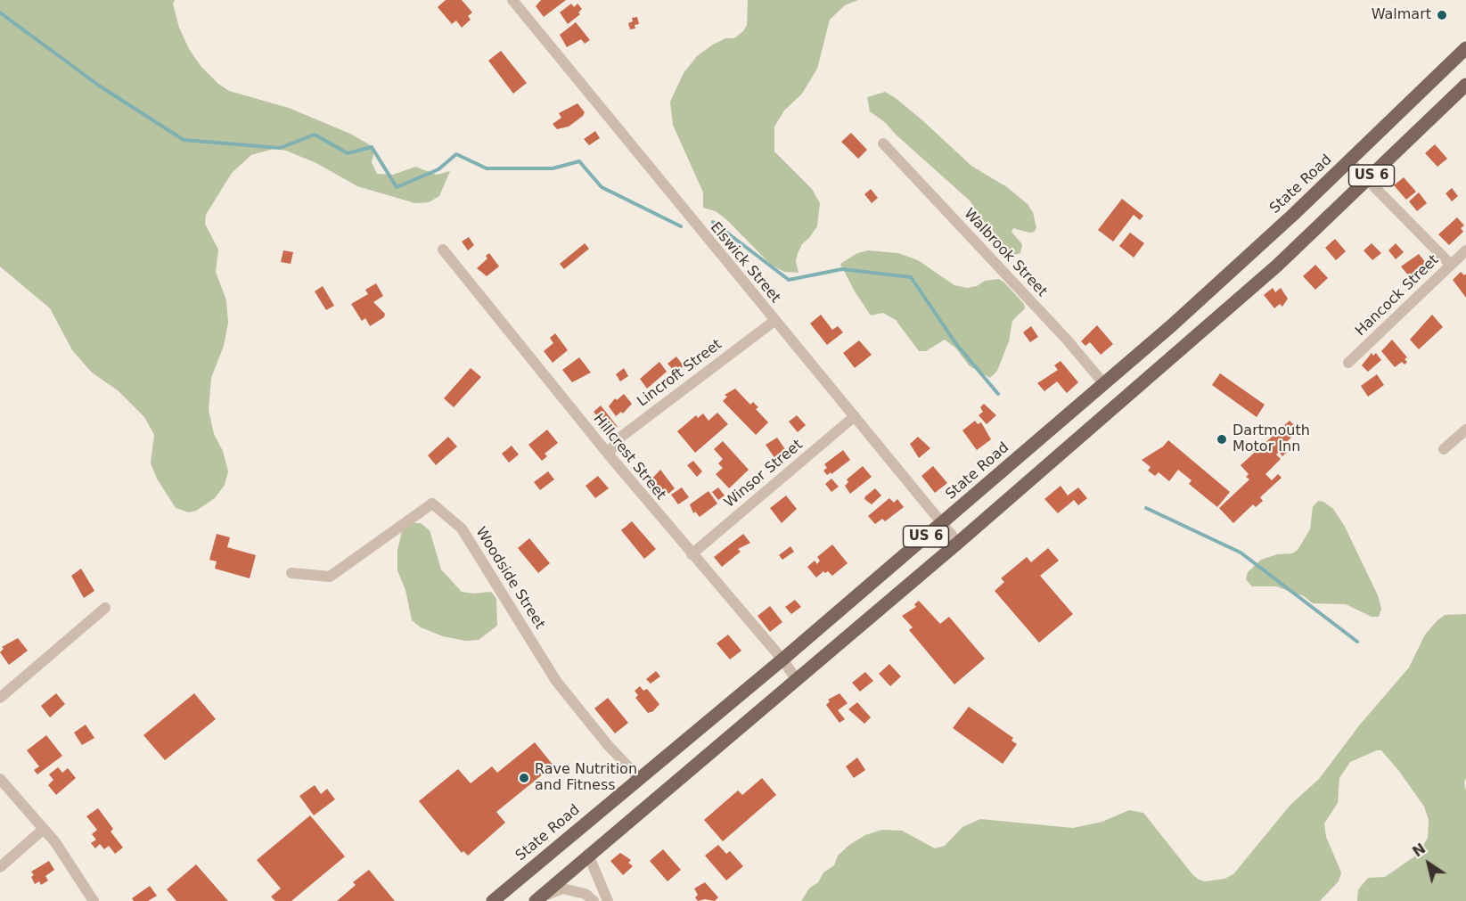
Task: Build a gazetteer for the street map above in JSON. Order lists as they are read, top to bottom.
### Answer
{
  "streets": {
    "main road": ["US 6", "State Road"],
    "street": [
      "Walbrook Street",
      "Elswick Street",
      "Hancock Street",
      "Lincroft Street",
      "Hillcrest Street",
      "Winsor Street",
      "Woodside Street"
    ]
  },
  "crossings": [
    ["US 6", "Elswick Street"],
    ["US 6", "Hillcrest Street"],
    ["State Road", "Walbrook Street"],
    ["State Road", "Elswick Street"],
    ["State Road", "Hillcrest Street"],
    ["State Road", "Woodside Street"],
    ["Elswick Street", "Lincroft Street"],
    ["Elswick Street", "Winsor Street"],
    ["Lincroft Street", "Hillcrest Street"],
    ["Hillcrest Street", "Winsor Street"]
  ],
  "places": ["Walmart", "Dartmouth Motor Inn", "Rave Nutrition and Fitness"],
  "north": "top left"
}
